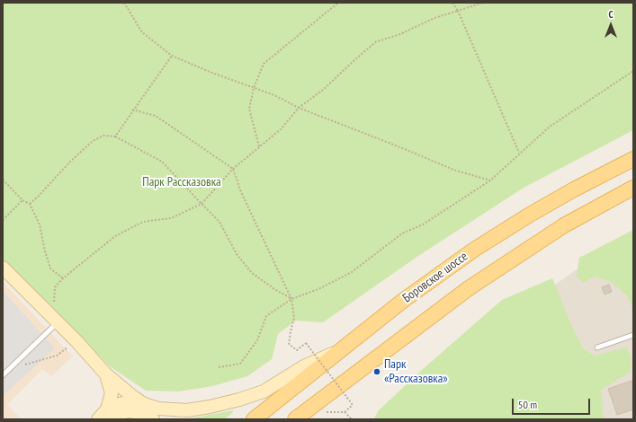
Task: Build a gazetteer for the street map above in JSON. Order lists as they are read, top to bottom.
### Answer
{
  "streets": {
    "main road": ["Боровское шоссе"]
  },
  "parks": ["Парк Рассказовка"],
  "places": ["Парк «Рассказовка»"],
  "scale_bar": "50 m",
  "north": "top"
}
